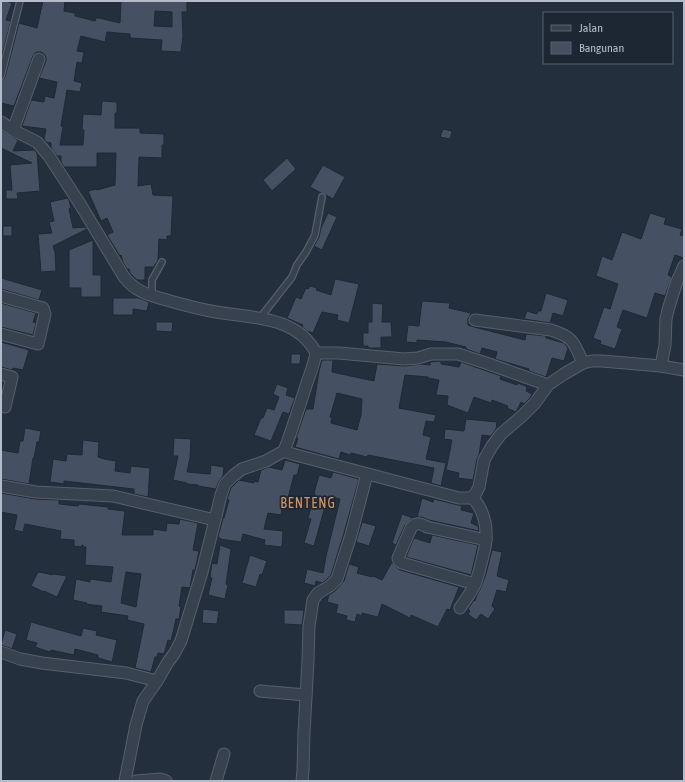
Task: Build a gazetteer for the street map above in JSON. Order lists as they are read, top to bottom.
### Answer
{
  "districts": ["BENTENG"],
  "legend": ["Jalan", "Bangunan"]
}
